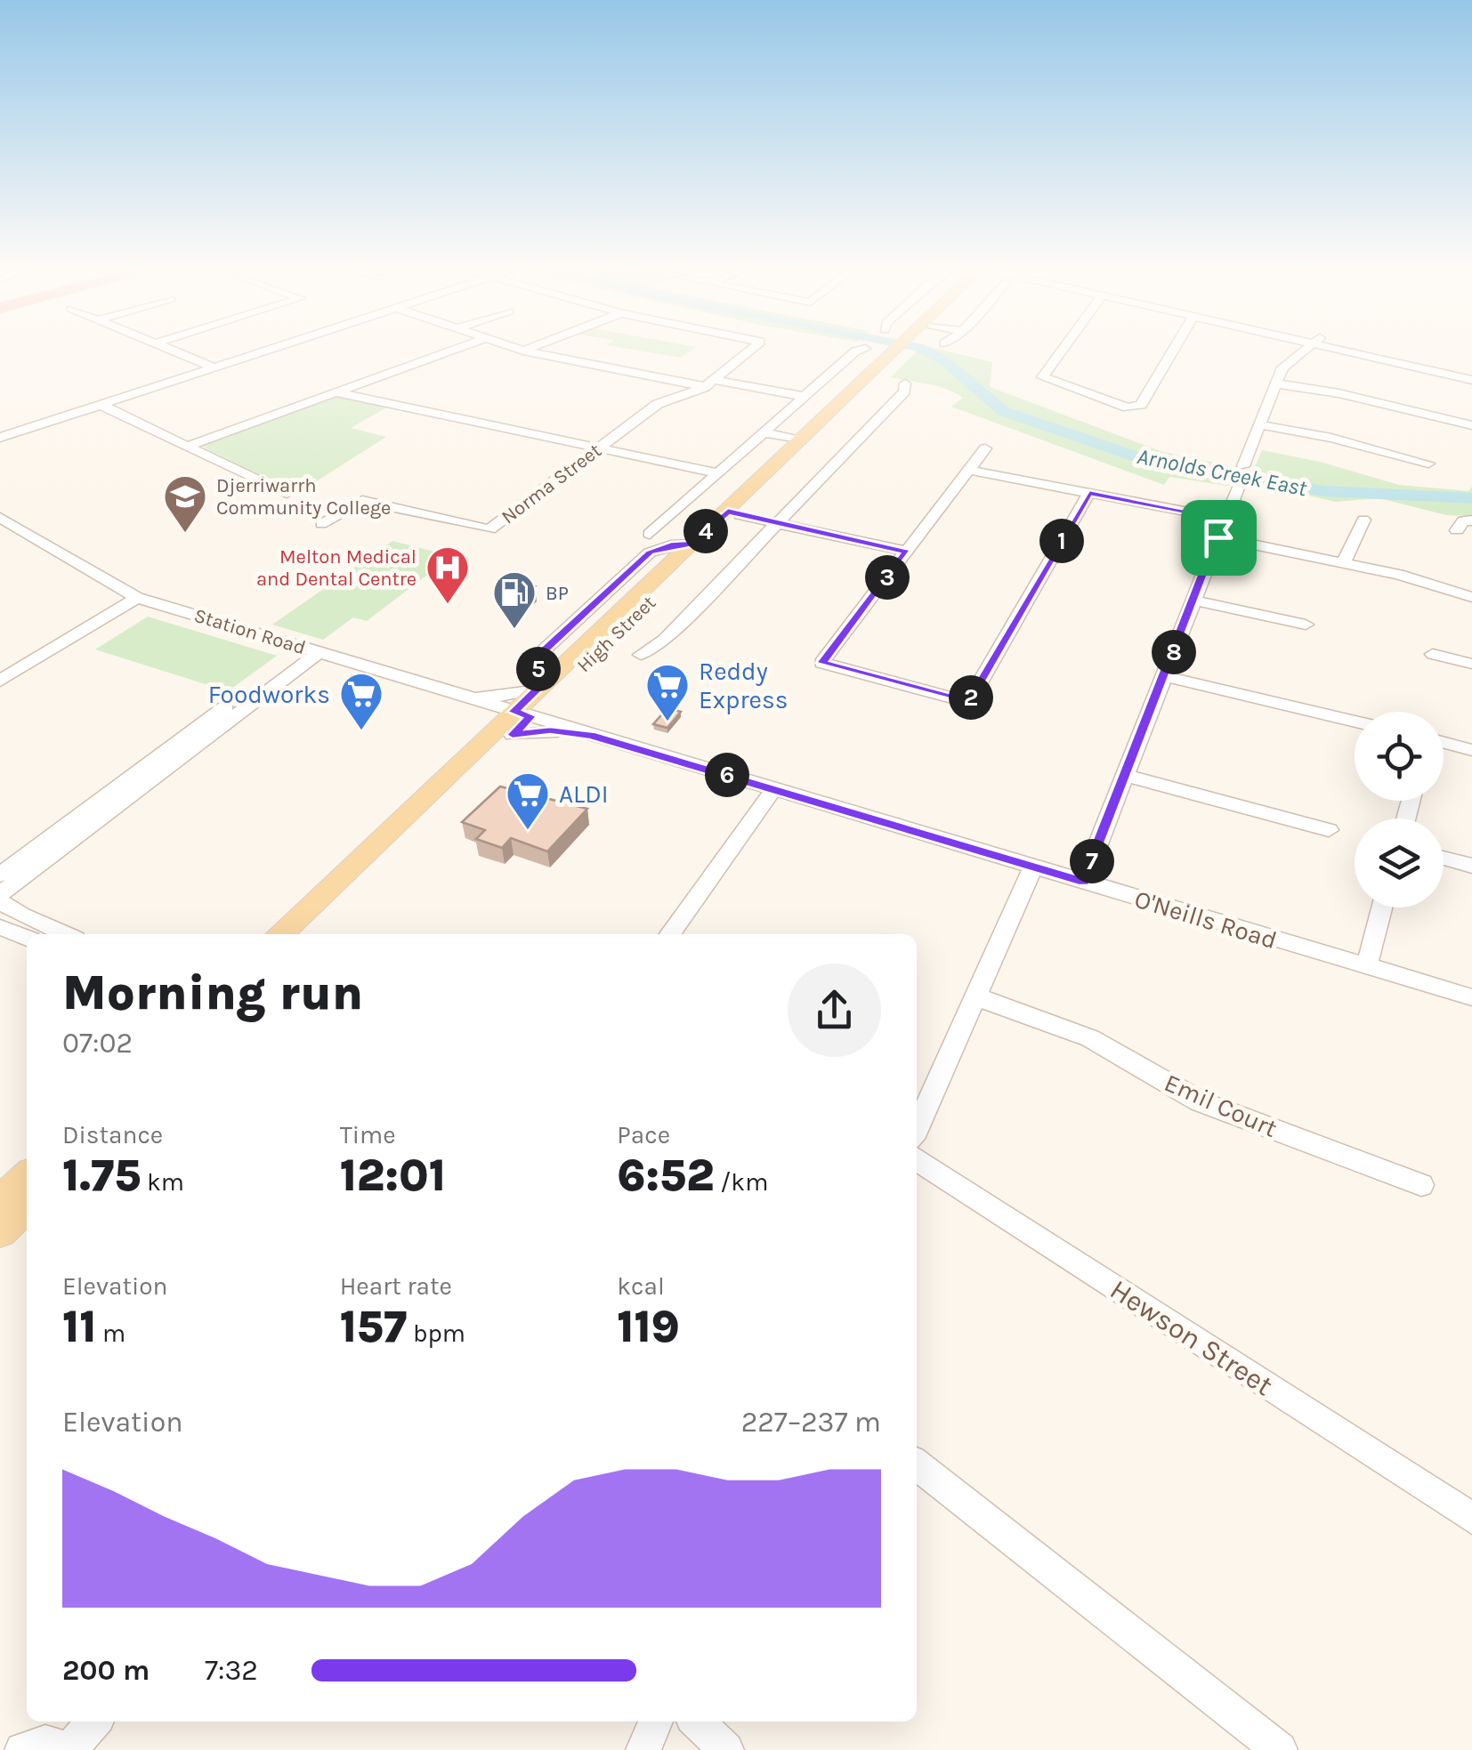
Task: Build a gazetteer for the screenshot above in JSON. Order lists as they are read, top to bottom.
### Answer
{
  "streets": {
    "main road": ["High Street"],
    "street": [
      "Norma Street",
      "Station Road",
      "O'Neills Road",
      "Emil Court",
      "Hewson Street"
    ]
  },
  "crossings": [
    ["Station Road", "High Street"],
    ["Station Road", "O'Neills Road"],
    ["High Street", "O'Neills Road"]
  ],
  "water": ["Arnolds Creek East"],
  "places": {
    "school or university": ["Djerriwarrh Community College"],
    "hospital": ["Melton Medical and Dental Centre"],
    "fuel station": ["BP"],
    "supermarket": ["Reddy Express", "Foodworks", "ALDI"]
  },
  "page": {
    "pins": [
      "4",
      "1",
      "3",
      "8",
      "5",
      "2",
      "6",
      "7"
    ],
    "heading": ["Morning run", "07:02"],
    "stats": [
      ["Distance", "1.75 km"],
      ["Time", "12:01"],
      ["Pace", "6:52 /km"],
      ["Elevation", "11 m"],
      ["Heart rate", "157 bpm"],
      ["kcal", "119"]
    ],
    "chart": ["Elevation", "227–237 m"],
    "list": [
      {
        "name": "200 m",
        "note": "7:32"
      }
    ]
  }
}
